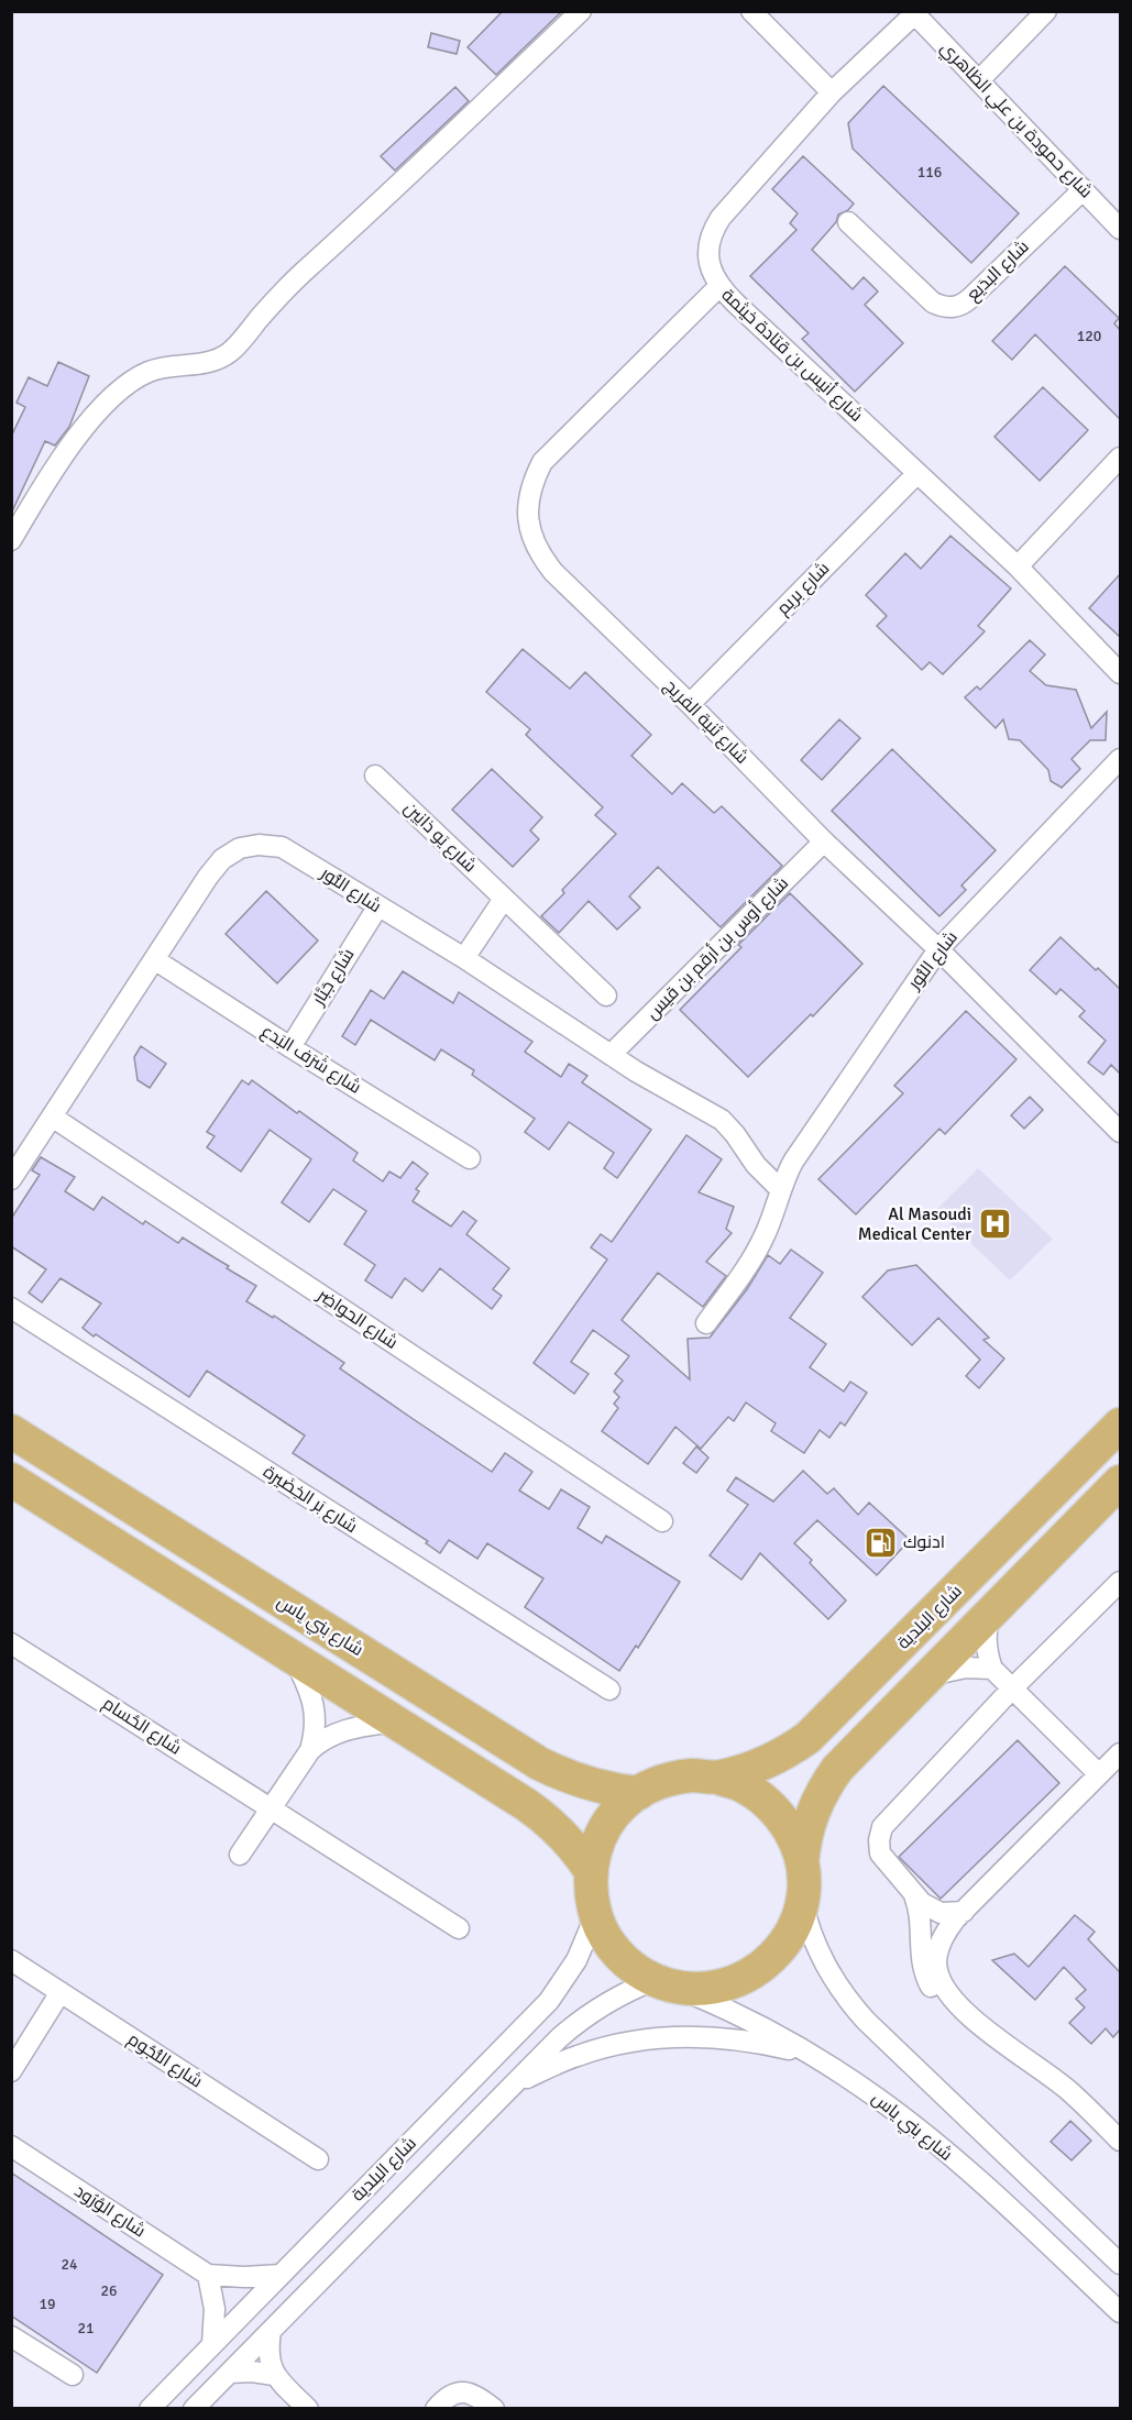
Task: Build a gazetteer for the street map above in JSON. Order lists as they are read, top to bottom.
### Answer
{
  "streets": {
    "main road": ["شارع البلدية", "شارع بني ياس"],
    "street": [
      "شارع حمودة بن علي الظاهري",
      "شارع البدَيع",
      "شارع أنيس بن قتادة خيثمة",
      "شارع بريم",
      "شارع ثنية الفريج",
      "شارع يَو ذانِين",
      "شارع النُّور",
      "شارع أوس بن أرقم بن قيس",
      "شارع جَبَّار",
      "شارع شَرَف البَدع",
      "شارع الحواضِر",
      "شارع بَر الخِضَيرة",
      "شارع الحُسام",
      "شارع النُّجُوم",
      "شارع الوُرُود"
    ]
  },
  "crossings": [
    ["شارع حمودة بن علي الظاهري", "شارع البدَيع"],
    ["شارع حمودة بن علي الظاهري", "شارع أنيس بن قتادة خيثمة"],
    ["شارع أنيس بن قتادة خيثمة", "شارع بريم"],
    ["شارع أنيس بن قتادة خيثمة", "شارع ثنية الفريج"],
    ["شارع بريم", "شارع ثنية الفريج"],
    ["شارع ثنية الفريج", "شارع النُّور"],
    ["شارع ثنية الفريج", "شارع أوس بن أرقم بن قيس"],
    ["شارع النُّور", "شارع أوس بن أرقم بن قيس"],
    ["شارع النُّور", "شارع جَبَّار"],
    ["شارع النُّور", "شارع شَرَف البَدع"],
    ["شارع النُّور", "شارع الحواضِر"],
    ["شارع جَبَّار", "شارع شَرَف البَدع"],
    ["شارع البلدية", "شارع بني ياس"],
    ["شارع البلدية", "شارع الوُرُود"]
  ],
  "places": {
    "hospital": ["Al Masoudi Medical Center"],
    "fuel station": ["ادنوك"]
  },
  "house_numbers": [
    "116",
    "120",
    "24",
    "26",
    "19",
    "21"
  ]
}
